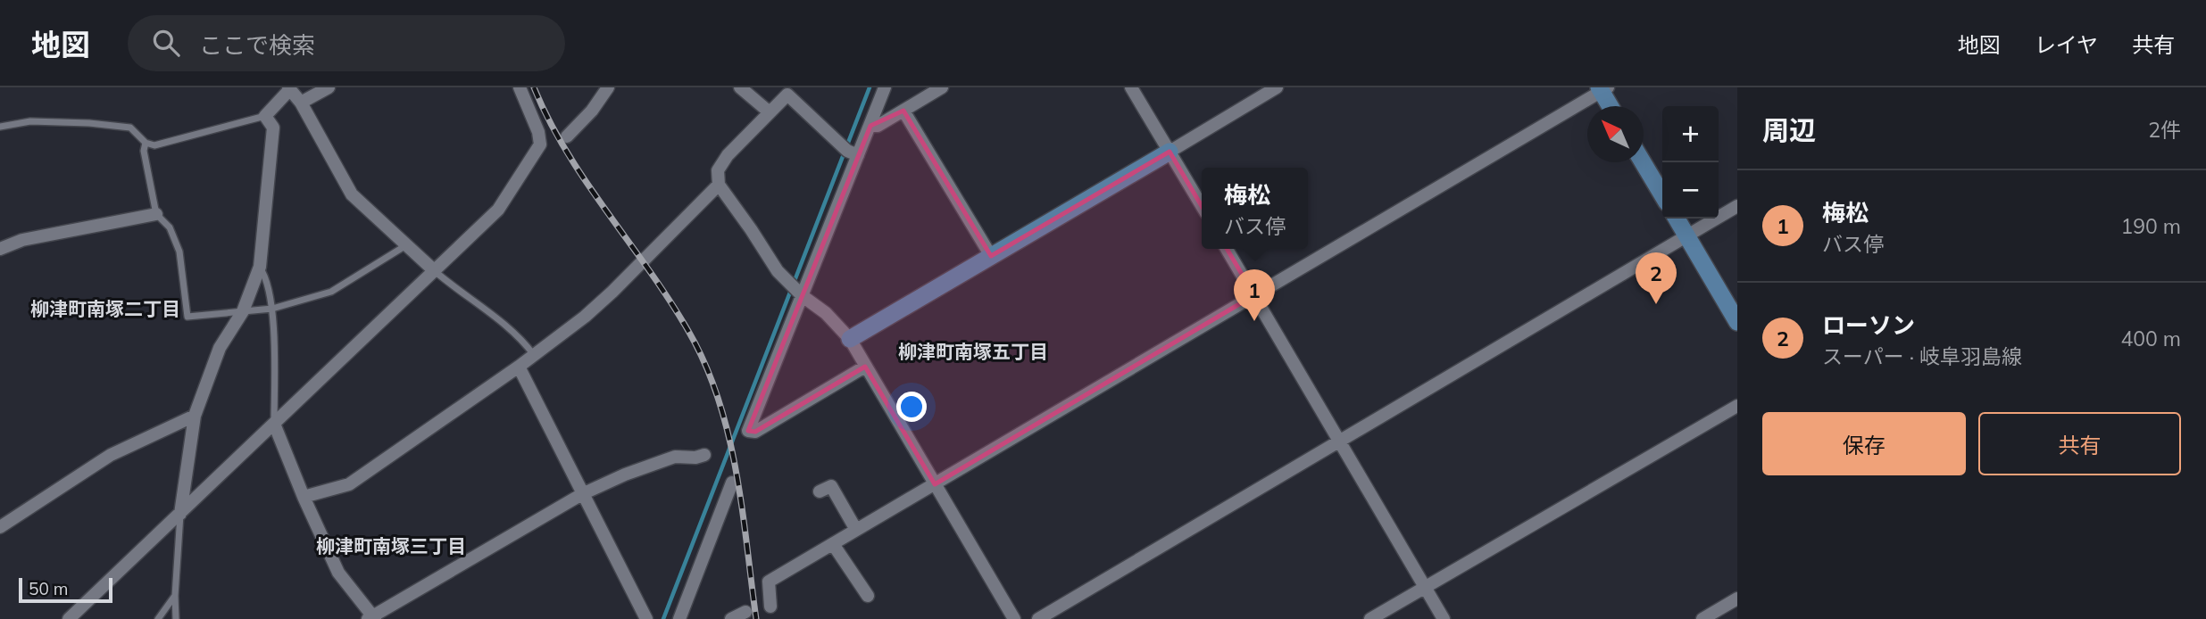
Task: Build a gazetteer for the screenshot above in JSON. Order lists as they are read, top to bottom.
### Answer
{
  "districts": ["柳津町南塚二丁目", "柳津町南塚五丁目", "柳津町南塚三丁目"],
  "scale_bar": "50 m",
  "north": "top left",
  "page": {
    "header": "地図",
    "search": "ここで検索",
    "nav": ["地図", "レイヤ", "共有"],
    "heading": ["周辺", "2件"],
    "map_buttons": ["+", "−"],
    "popup": ["梅松", "バス停"],
    "list": [
      {
        "mark": "1",
        "name": "梅松",
        "note": "バス停",
        "value": "190 m"
      },
      {
        "mark": "2",
        "name": "ローソン",
        "note": "スーパー · 岐阜羽島線",
        "value": "400 m"
      }
    ],
    "pins": ["2", "1"],
    "buttons": ["保存", "共有"],
    "scale": "50 m"
  }
}
